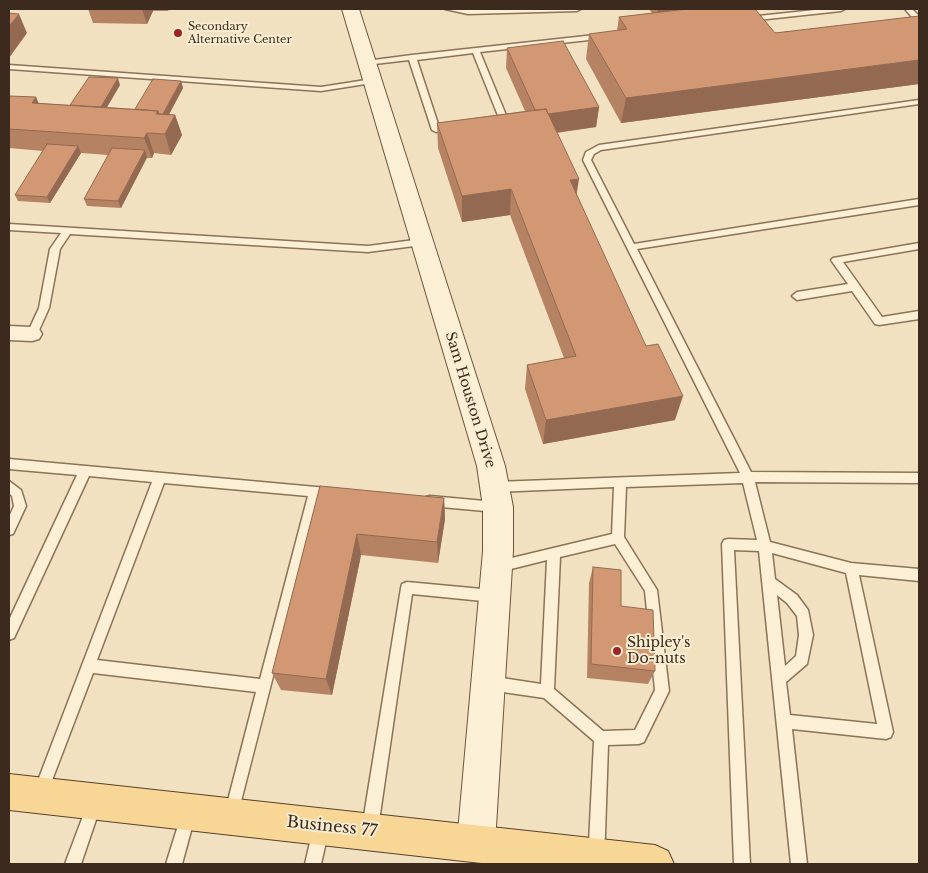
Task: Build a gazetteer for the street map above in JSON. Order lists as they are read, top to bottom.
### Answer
{
  "streets": {
    "main road": ["Business 77"],
    "street": ["Sam Houston Drive"]
  },
  "crossings": [
    ["Sam Houston Drive", "Business 77"]
  ],
  "places": ["Secondary Alternative Center", "Shipley's Do-nuts"]
}
